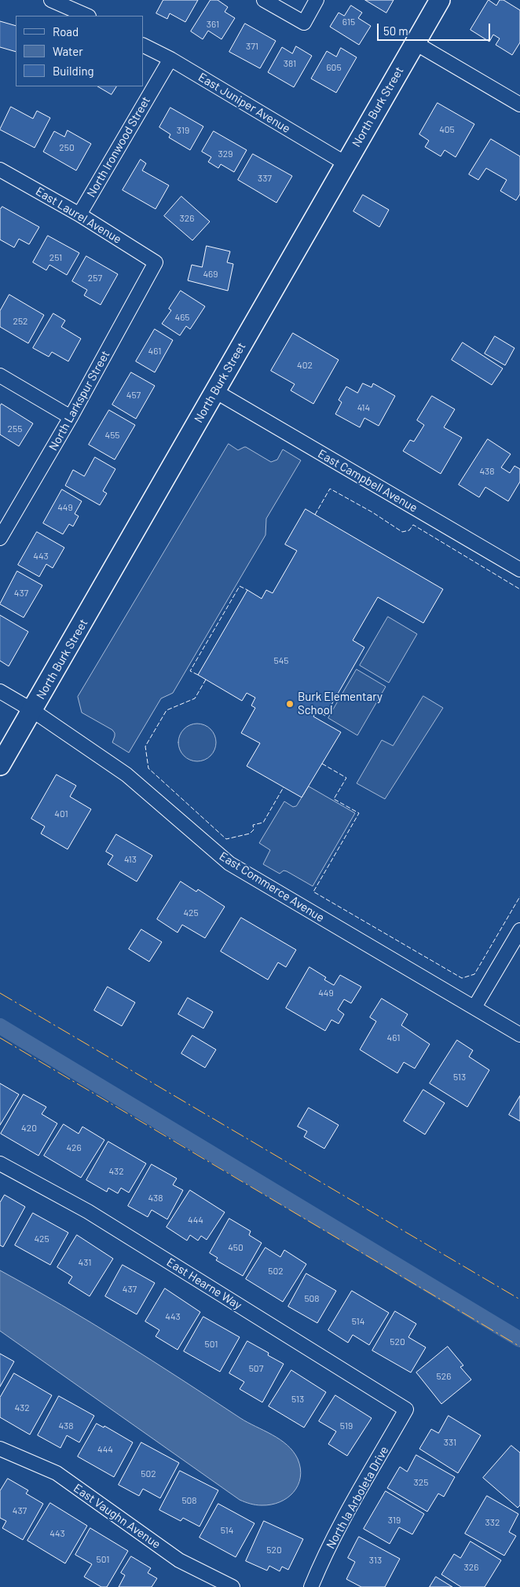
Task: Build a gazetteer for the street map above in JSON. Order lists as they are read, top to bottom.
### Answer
{
  "streets": {
    "street": [
      "East Juniper Avenue",
      "North Burk Street",
      "North Ironwood Street",
      "East Laurel Avenue",
      "North Larkspur Street",
      "East Campbell Avenue",
      "East Commerce Avenue",
      "East Hearne Way",
      "North la Arboleta Drive",
      "East Vaughn Avenue"
    ]
  },
  "crossings": [
    ["East Juniper Avenue", "North Burk Street"],
    ["East Juniper Avenue", "North Ironwood Street"],
    ["North Burk Street", "East Campbell Avenue"],
    ["North Burk Street", "East Commerce Avenue"],
    ["North Ironwood Street", "East Laurel Avenue"],
    ["East Laurel Avenue", "North Larkspur Street"],
    ["East Hearne Way", "North la Arboleta Drive"]
  ],
  "places": ["Burk Elementary School"],
  "house_numbers": [
    "615",
    "361",
    "371",
    "381",
    "605",
    "405",
    "319",
    "250",
    "329",
    "337",
    "326",
    "251",
    "469",
    "257",
    "465",
    "252",
    "461",
    "402",
    "457",
    "414",
    "255",
    "455",
    "438",
    "449",
    "443",
    "437",
    "545",
    "401",
    "413",
    "425",
    "449",
    "461",
    "513",
    "420",
    "426",
    "432",
    "438",
    "444",
    "425",
    "450",
    "431",
    "502",
    "437",
    "508",
    "443",
    "514",
    "520",
    "501",
    "507",
    "526",
    "513",
    "432",
    "438",
    "519",
    "331",
    "444",
    "502",
    "325",
    "508",
    "437",
    "319",
    "332",
    "514",
    "443",
    "520",
    "501",
    "313",
    "326"
  ],
  "legend": ["Road", "Water", "Building"],
  "scale_bar": "50 m"
}
